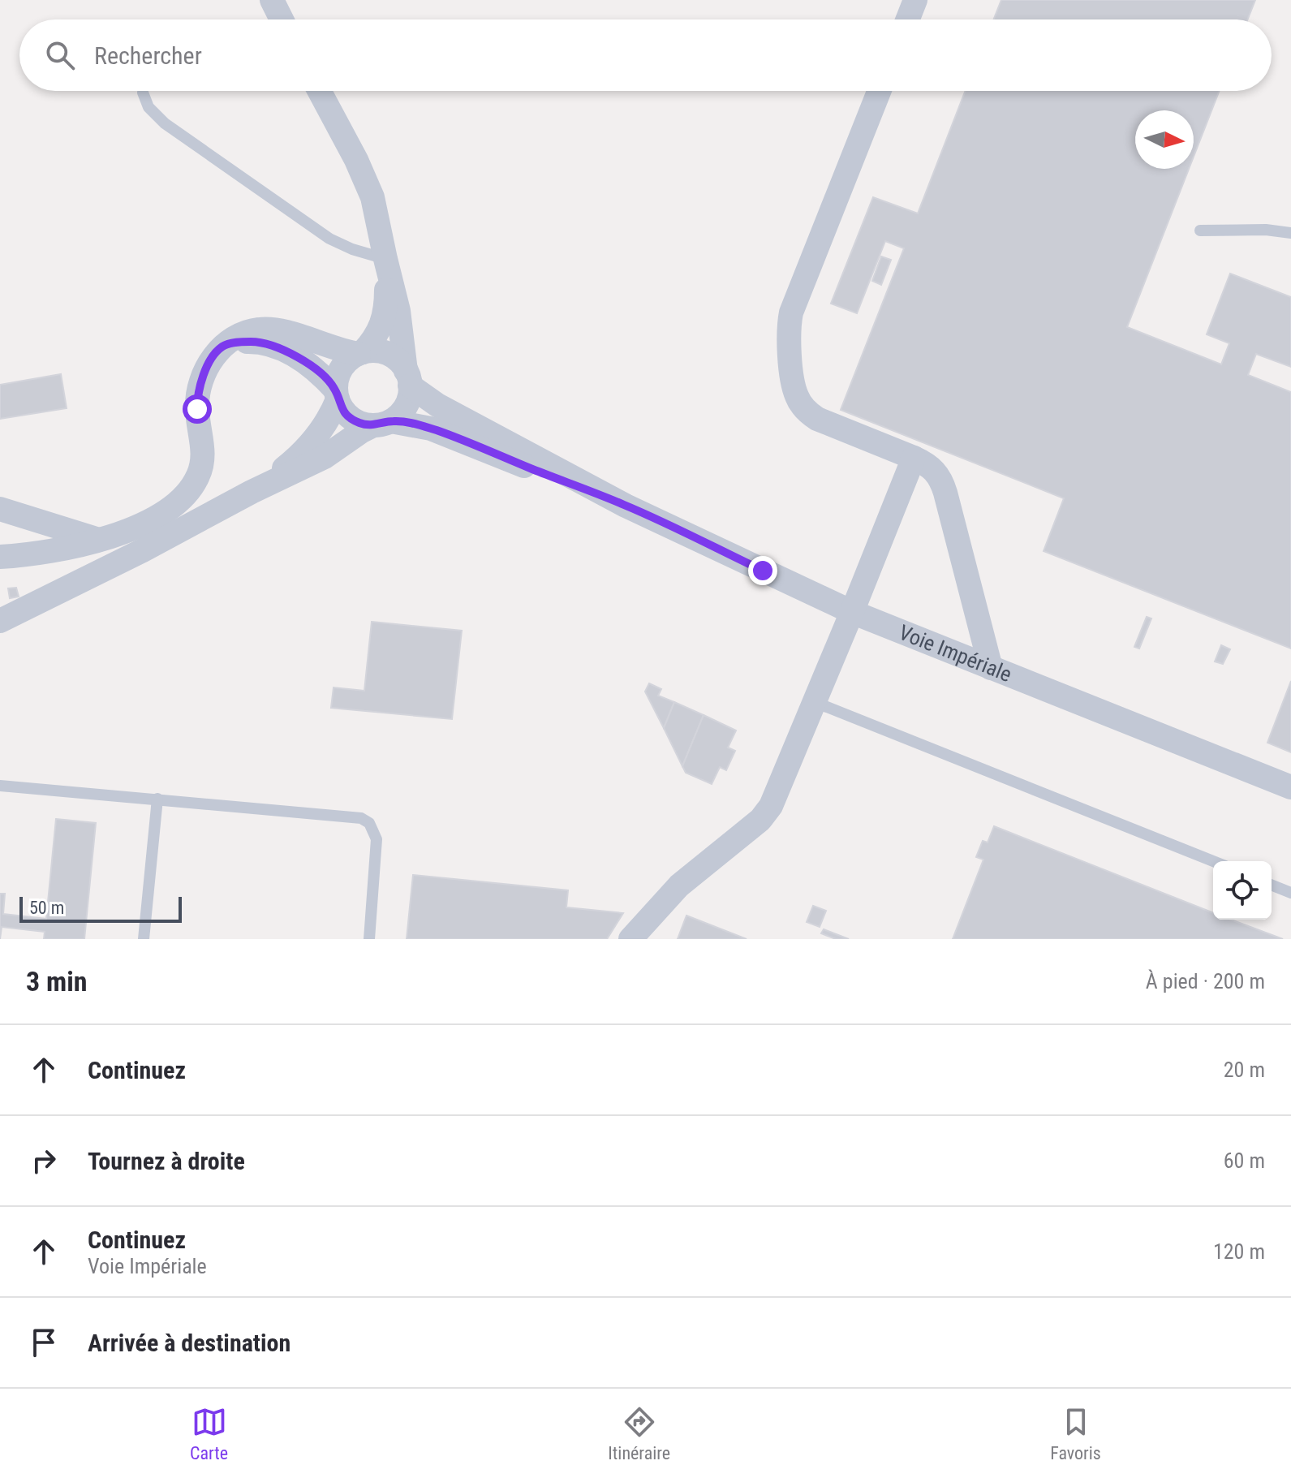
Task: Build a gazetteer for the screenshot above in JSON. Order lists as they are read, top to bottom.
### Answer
{
  "streets": {
    "street": ["Voie Impériale"]
  },
  "scale_bar": "50 m",
  "north": "right",
  "page": {
    "search": "Rechercher",
    "scale": "50 m",
    "heading": ["3 min", "À pied · 200 m"],
    "list": [
      ["Continuez", "20 m"],
      ["Tournez à droite", "60 m"],
      ["Continuez", "Voie Impériale", "120 m"],
      "Arrivée à destination"
    ],
    "nav": ["Carte", "Itinéraire", "Favoris"]
  }
}
